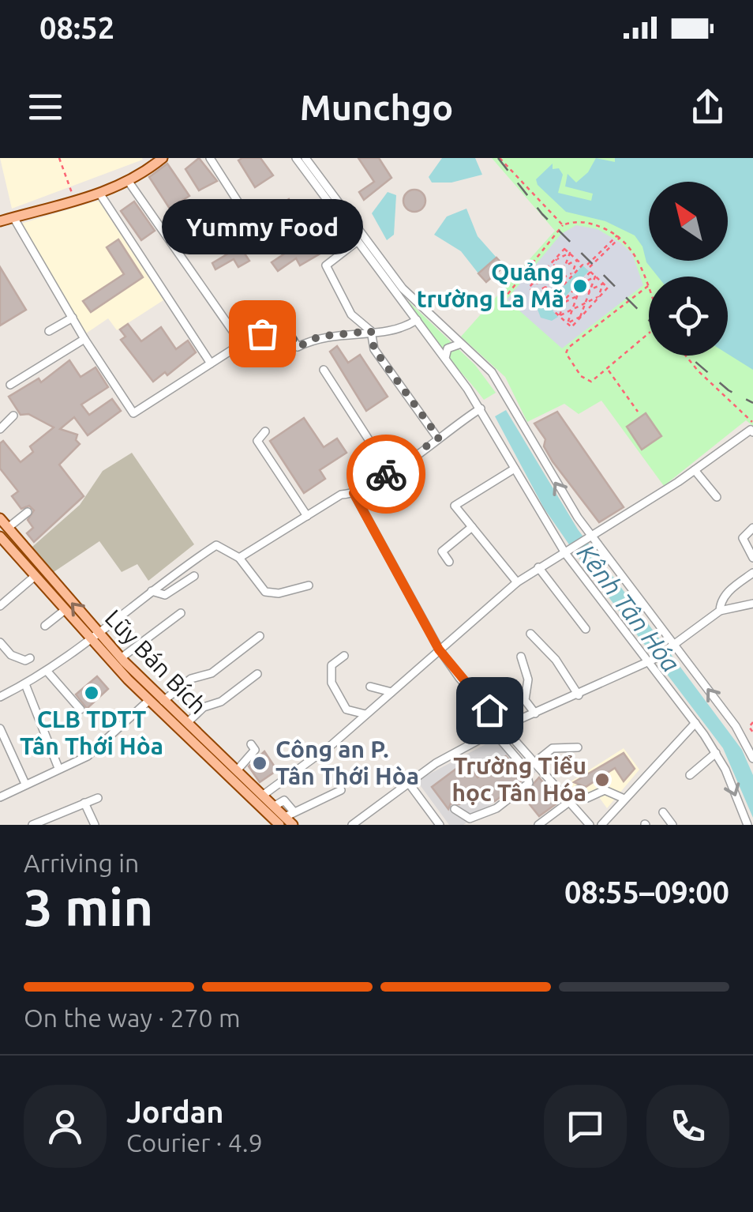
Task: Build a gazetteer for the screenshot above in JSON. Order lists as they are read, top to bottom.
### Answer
{
  "streets": {
    "main road": ["Lũy Bán Bích"]
  },
  "water": ["Kênh Tân Hóa"],
  "places": [
    "Quảng trường La Mã",
    "Yummy Food",
    "CLB TDTT Tân Thới Hòa",
    "Công an P. Tân Thới Hòa",
    "Trường Tiểu học Tân Hóa"
  ],
  "north": "top left",
  "page": {
    "status": "08:52",
    "header": "Munchgo",
    "bubble": "Yummy Food",
    "heading": ["3 min", "Arriving in", "08:55–09:00"],
    "panel": ["Jordan", "Courier · 4.9"],
    "bar": "On the way · 270 m"
  }
}
